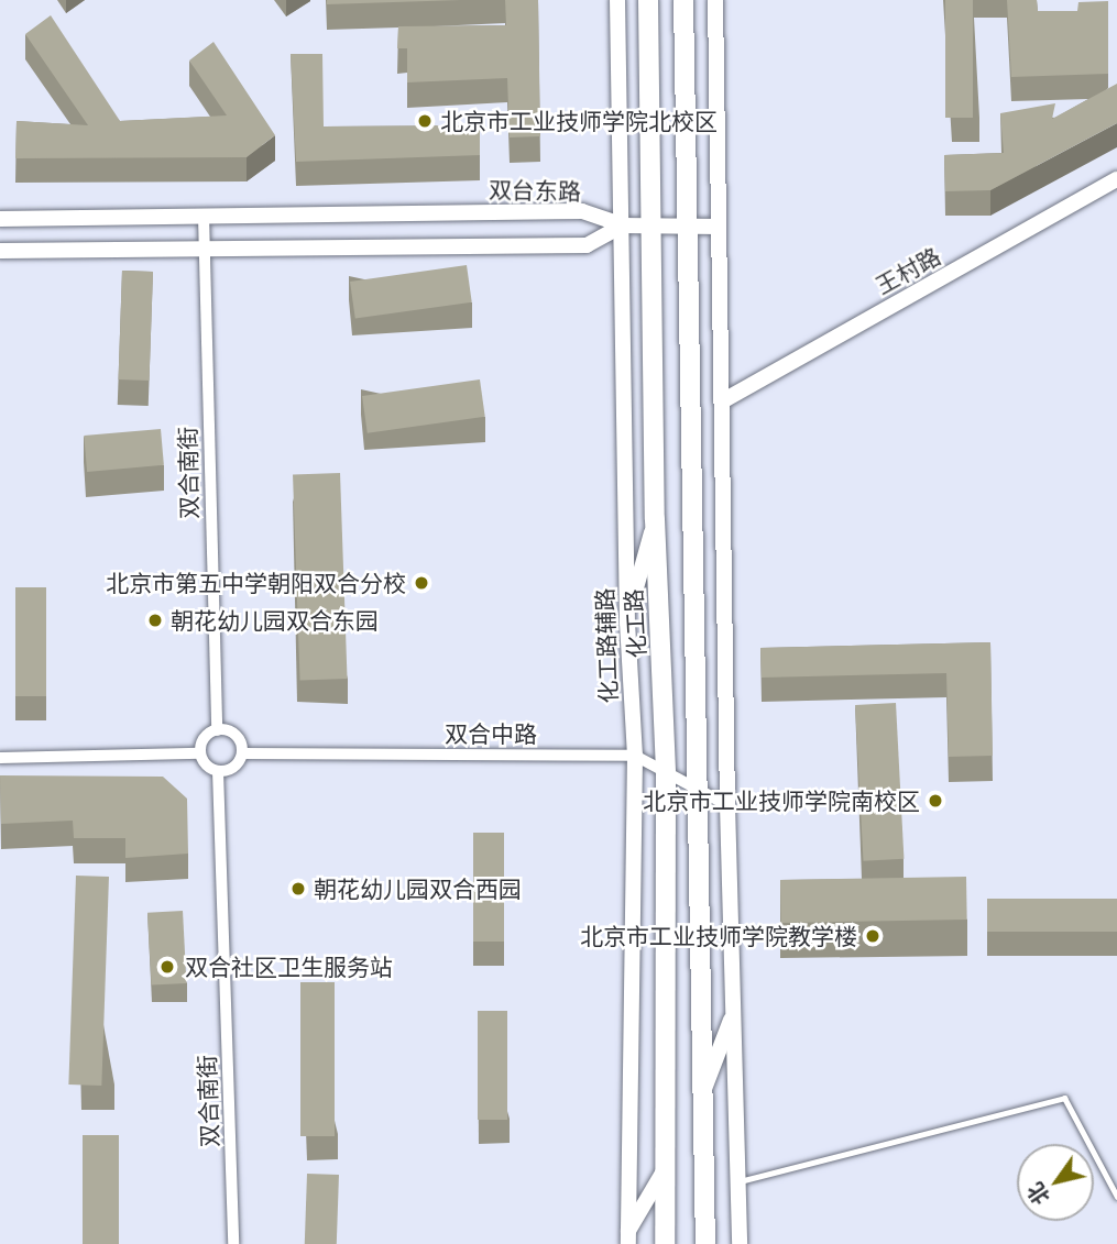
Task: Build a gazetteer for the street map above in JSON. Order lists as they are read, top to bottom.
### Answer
{
  "streets": {
    "main road": ["化工路"],
    "street": [
      "双台东路",
      "王村路",
      "双合南街",
      "化工路辅路",
      "双合中路"
    ]
  },
  "crossings": [
    ["双台东路", "双合南街"],
    ["双台东路", "化工路辅路"],
    ["双合南街", "双合中路"],
    ["化工路辅路", "双合中路"]
  ],
  "places": [
    "北京市工业技师学院北校区",
    "北京市第五中学朝阳双合分校",
    "朝花幼儿园双合东园",
    "北京市工业技师学院南校区",
    "朝花幼儿园双合西园",
    "北京市工业技师学院教学楼",
    "双合社区卫生服务站"
  ],
  "north": "bottom left"
}
